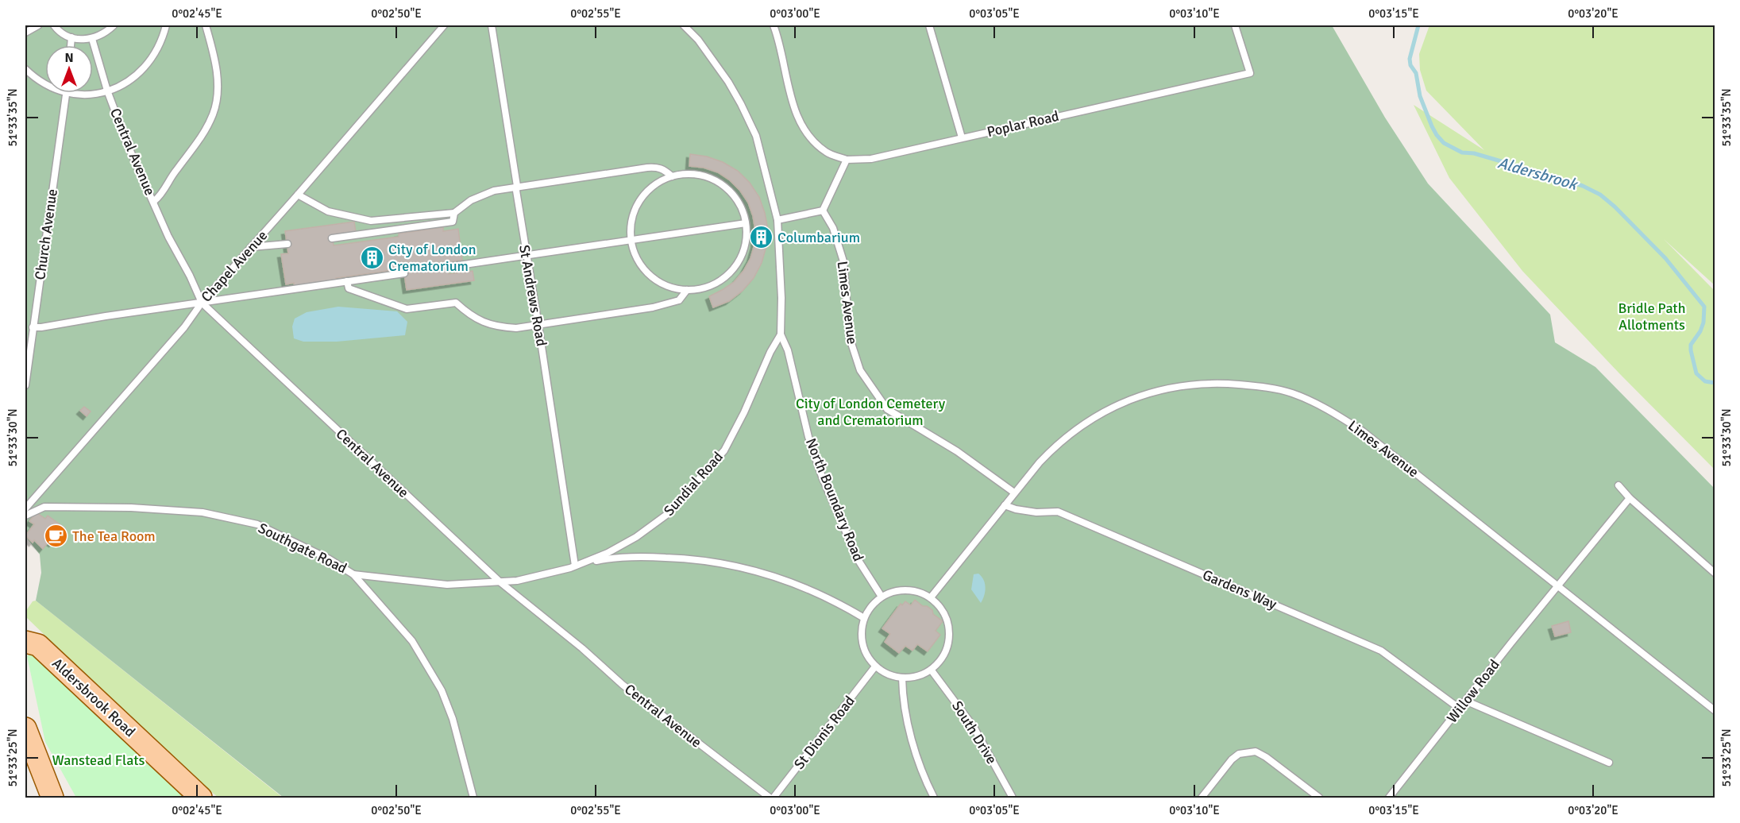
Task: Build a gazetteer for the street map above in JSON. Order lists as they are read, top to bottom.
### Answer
{
  "streets": {
    "main road": ["Aldersbrook Road"],
    "lane": [
      "Poplar Road",
      "Central Avenue",
      "Church Avenue",
      "Chapel Avenue",
      "St Andrews Road",
      "Limes Avenue",
      "Sundial Road",
      "North Boundary Road",
      "Southgate Road",
      "Gardens Way",
      "Willow Road",
      "St Dionis Road",
      "South Drive"
    ]
  },
  "crossings": [
    ["Central Avenue", "Chapel Avenue"],
    ["Central Avenue", "St Dionis Road"],
    ["St Andrews Road", "Sundial Road"],
    ["Limes Avenue", "Willow Road"],
    ["Sundial Road", "North Boundary Road"],
    ["North Boundary Road", "St Dionis Road"],
    ["North Boundary Road", "South Drive"],
    ["Gardens Way", "Willow Road"],
    ["St Dionis Road", "South Drive"]
  ],
  "water": ["Aldersbrook"],
  "parks": ["Bridle Path Allotments", "City of London Cemetery and Crematorium", "Wanstead Flats"],
  "places": {
    "building": ["Columbarium", "City of London Crematorium"],
    "cafe": ["The Tea Room"]
  },
  "north": "top",
  "coordinates": [
    "0°02'45\"E",
    "0°02'50\"E",
    "0°02'55\"E",
    "0°03'00\"E",
    "0°03'05\"E",
    "0°03'10\"E",
    "0°03'15\"E",
    "0°03'20\"E",
    "51°33'35\"N",
    "51°33'30\"N",
    "51°33'25\"N"
  ]
}
